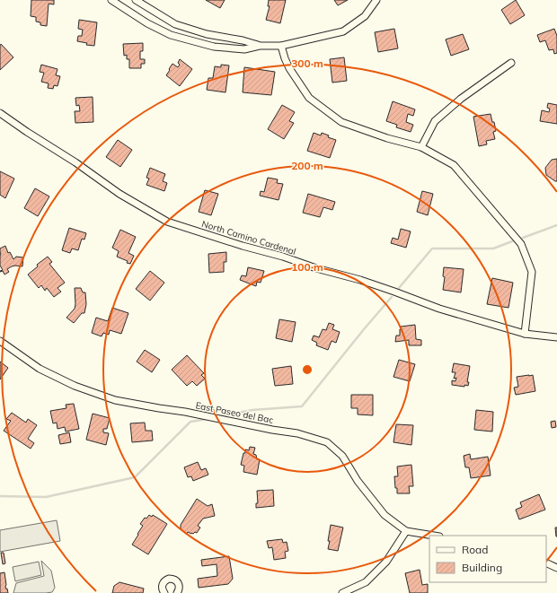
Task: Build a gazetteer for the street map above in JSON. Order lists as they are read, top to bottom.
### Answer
{
  "streets": {
    "street": ["North Camino Cardenal", "East Paseo del Bac"]
  },
  "legend": ["Road", "Building"],
  "rings": ["300 m", "200 m", "100 m"]
}
